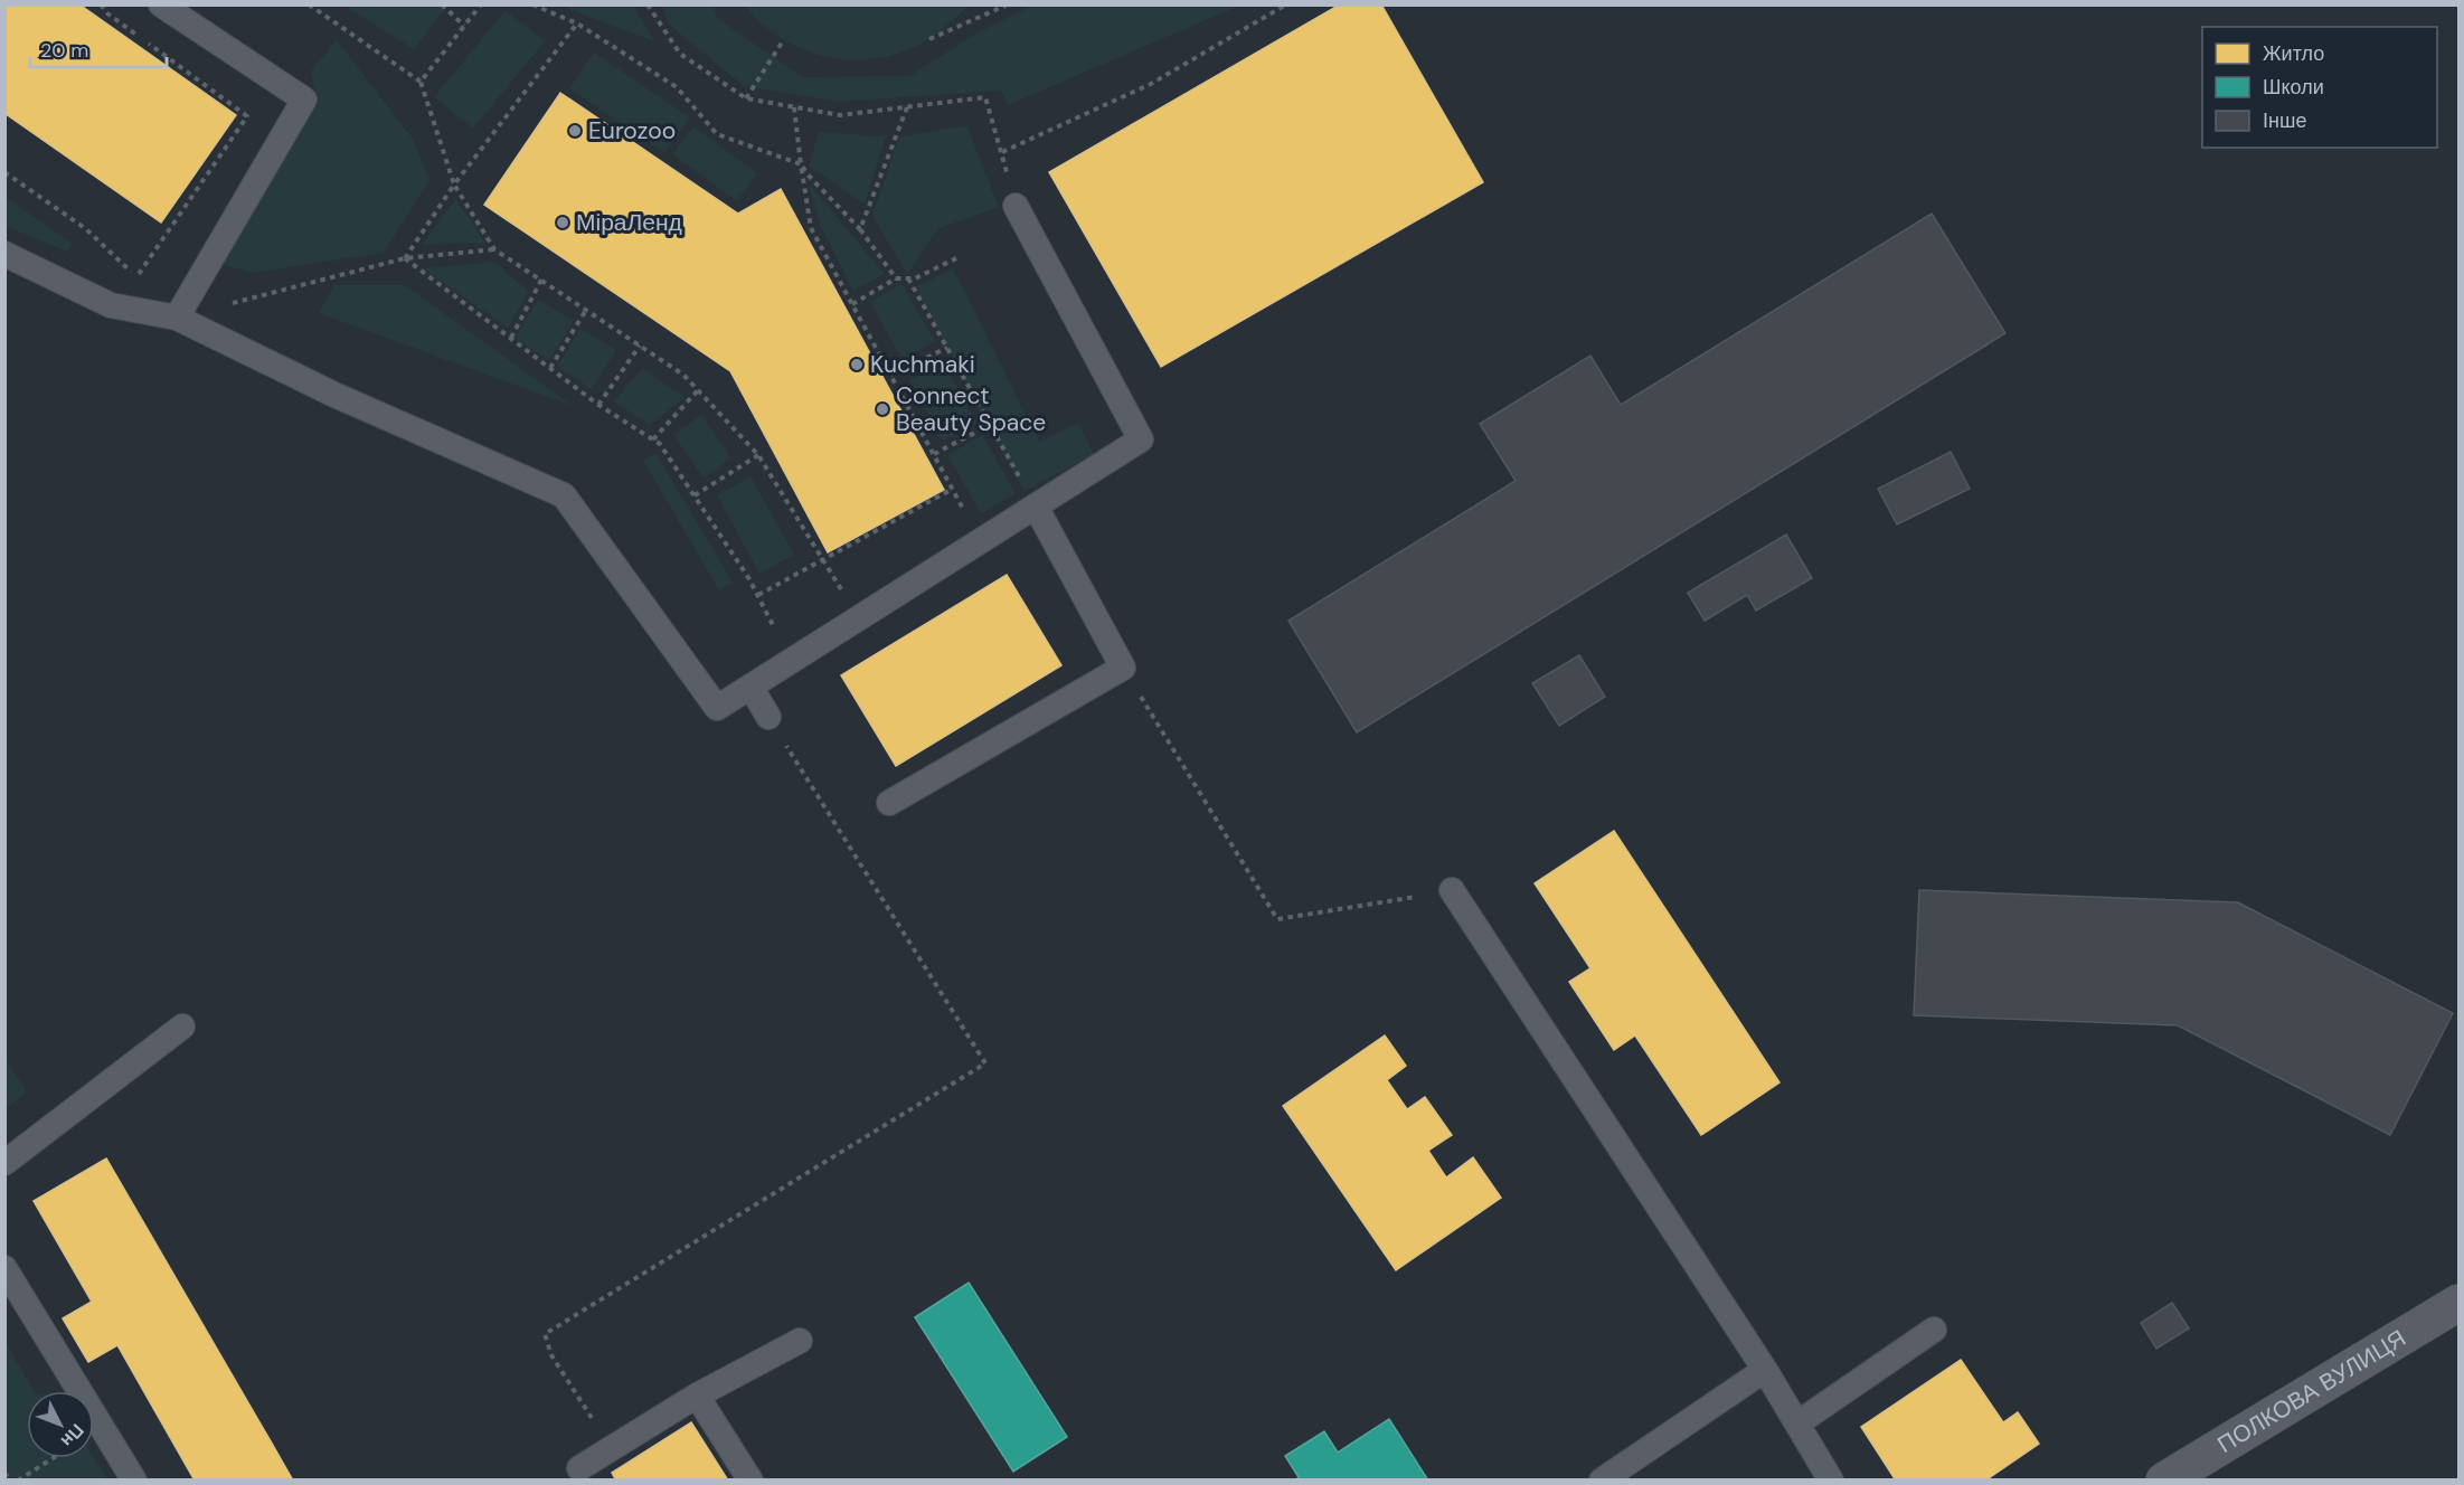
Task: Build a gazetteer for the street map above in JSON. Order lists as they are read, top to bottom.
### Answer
{
  "streets": {
    "street": ["ПОЛКОВА ВУЛИЦЯ"]
  },
  "places": [
    "Eurozoo",
    "МіраЛенд",
    "Kuchmaki",
    "Connect Beauty Space"
  ],
  "legend": ["Житло", "Школи", "Інше"],
  "scale_bar": "20 m",
  "north": "bottom right"
}
